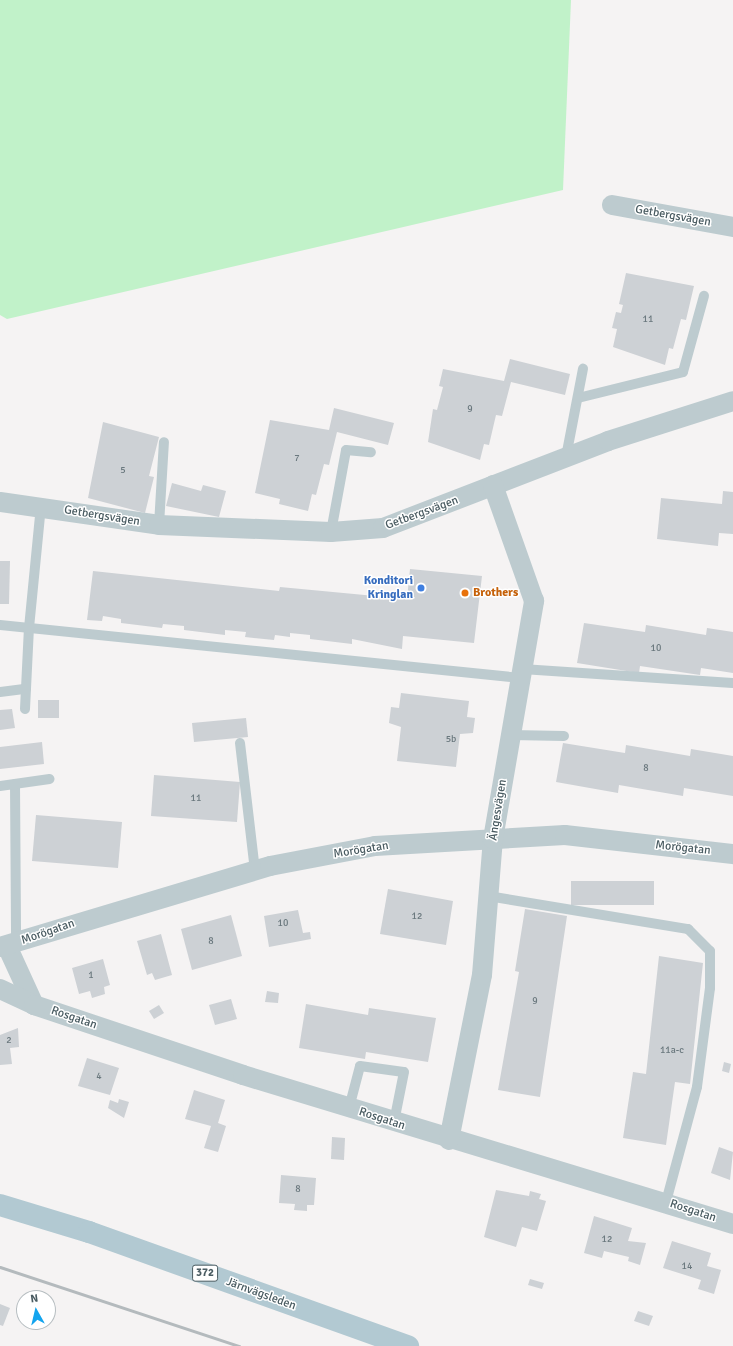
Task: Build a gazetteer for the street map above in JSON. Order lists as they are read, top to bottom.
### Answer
{
  "streets": {
    "main road": ["372", "Järnvägsleden"],
    "street": [
      "Getbergsvägen",
      "Ängesvägen",
      "Morögatan",
      "Rosgatan"
    ]
  },
  "crossings": [
    ["Getbergsvägen", "Ängesvägen"],
    ["Ängesvägen", "Morögatan"],
    ["Ängesvägen", "Rosgatan"]
  ],
  "places": ["Konditori Kringlan", "Brothers"],
  "house_numbers": [
    "11",
    "9",
    "7",
    "5",
    "10",
    "5b",
    "8",
    "11",
    "12",
    "10",
    "8",
    "1",
    "9",
    "2",
    "11a-c",
    "4",
    "8",
    "12",
    "14"
  ],
  "north": "top"
}
